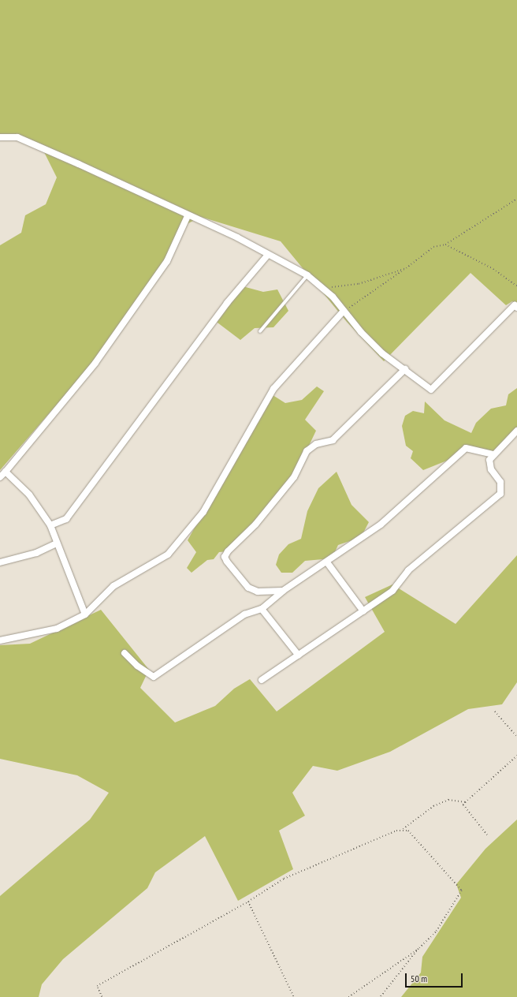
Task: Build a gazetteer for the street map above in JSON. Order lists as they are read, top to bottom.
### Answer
{
  "scale_bar": "50 m"
}
